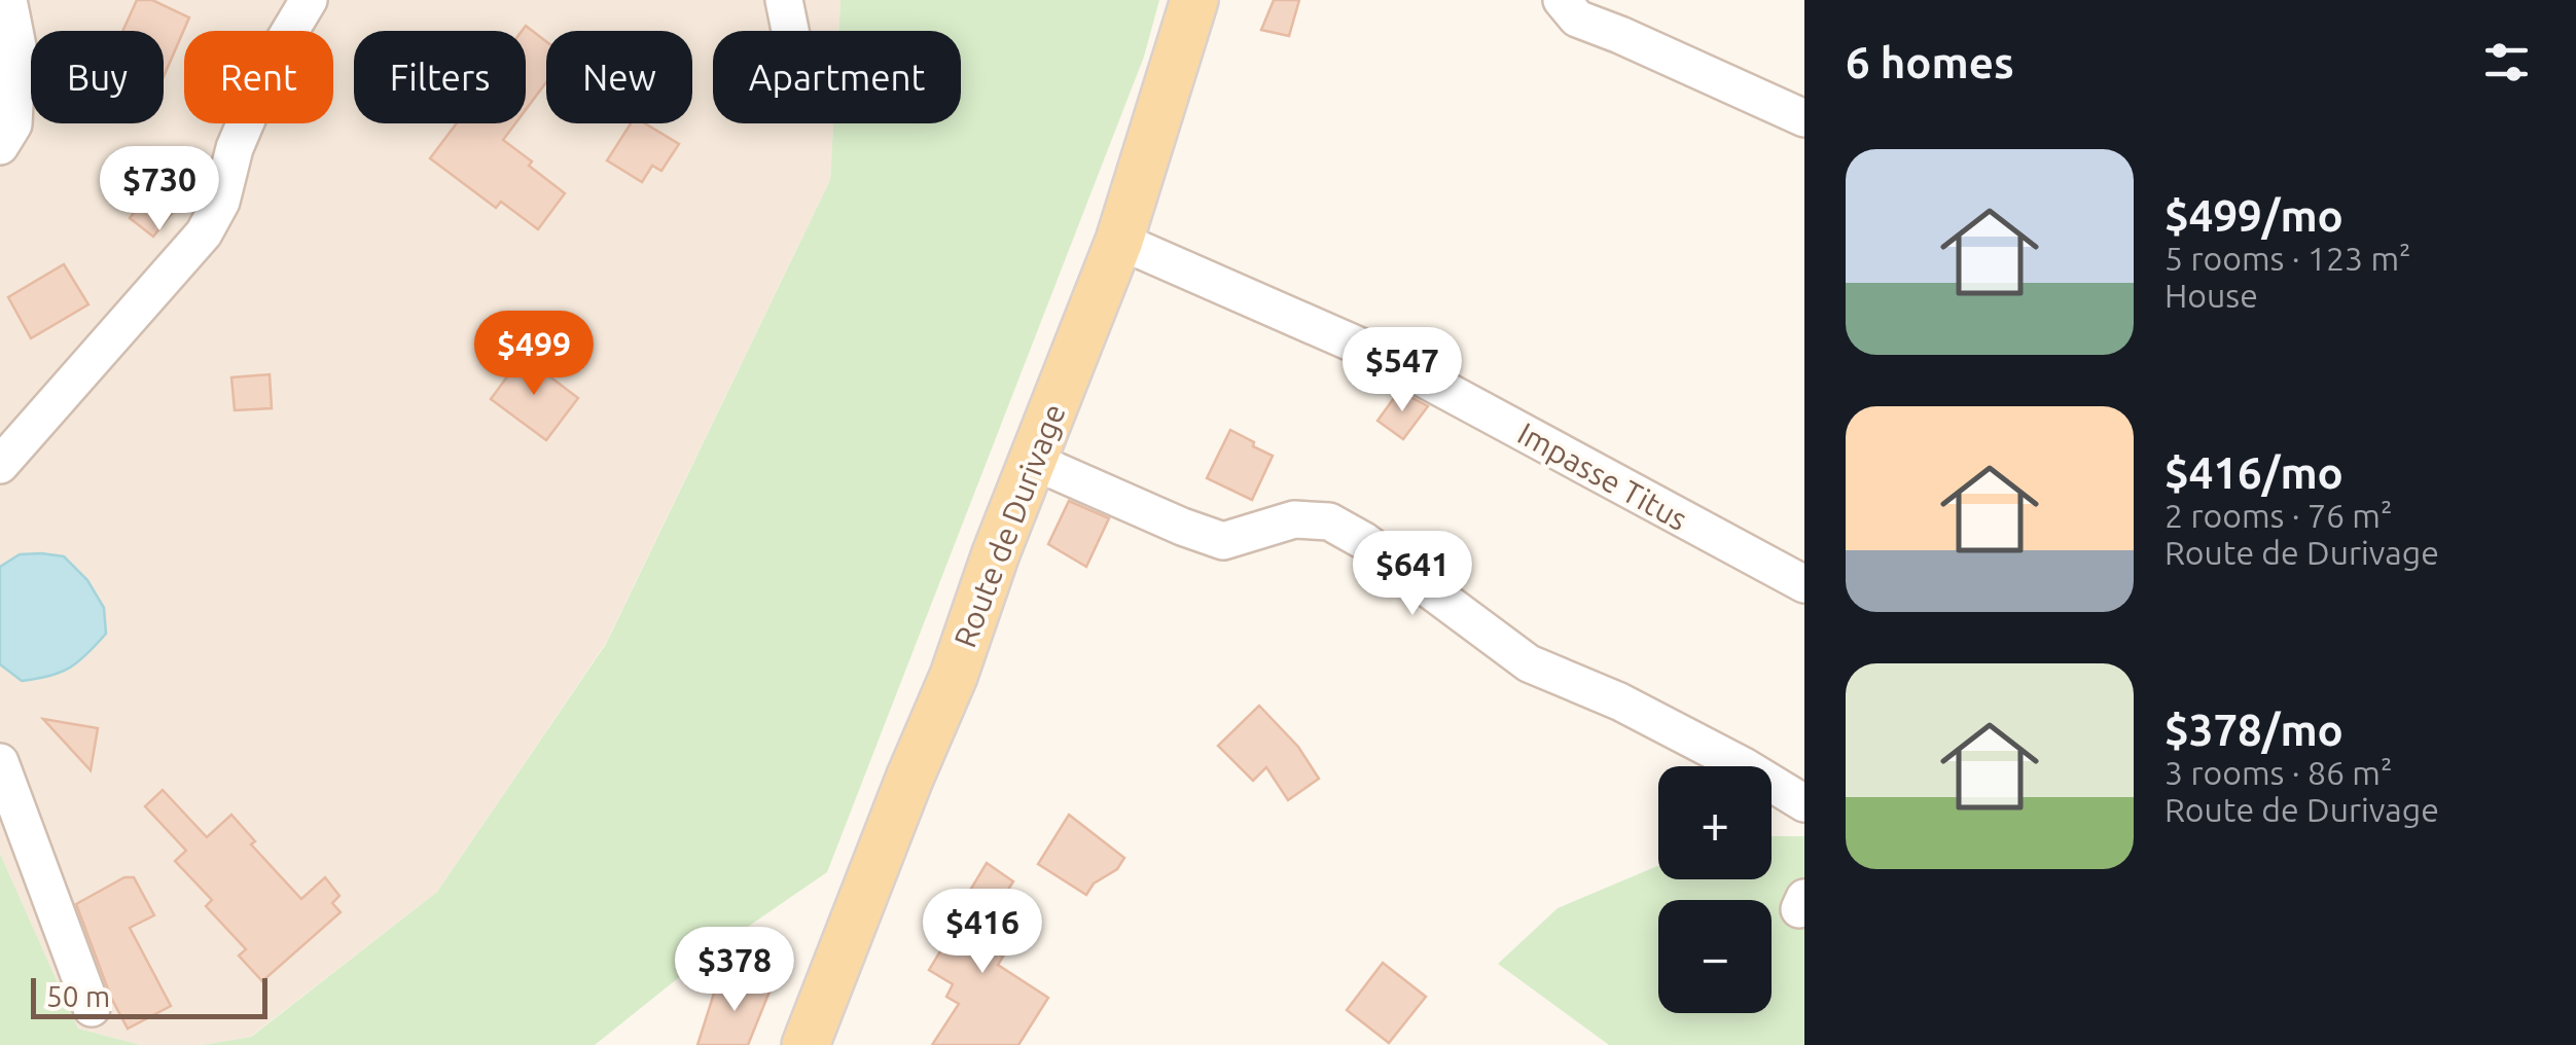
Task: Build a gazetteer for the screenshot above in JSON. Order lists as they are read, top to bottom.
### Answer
{
  "streets": {
    "main road": ["Route de Durivage"],
    "street": ["Impasse Titus"]
  },
  "crossings": [
    ["Impasse Titus", "Route de Durivage"]
  ],
  "scale_bar": "50 m",
  "page": {
    "heading": "6 homes",
    "chip": [
      "Buy",
      "Rent",
      "Filters",
      "New",
      "Apartment"
    ],
    "list": [
      {
        "name": "$499/mo",
        "note": "5 rooms · 123 m² · House"
      },
      {
        "name": "$416/mo",
        "note": "2 rooms · 76 m² · Route de Durivage"
      },
      {
        "name": "$378/mo",
        "note": "3 rooms · 86 m² · Route de Durivage"
      }
    ],
    "price": [
      "$730",
      "$499",
      "$547",
      "$641",
      "$416",
      "$378"
    ],
    "map_buttons": ["+", "−"],
    "scale": "50 m"
  }
}
